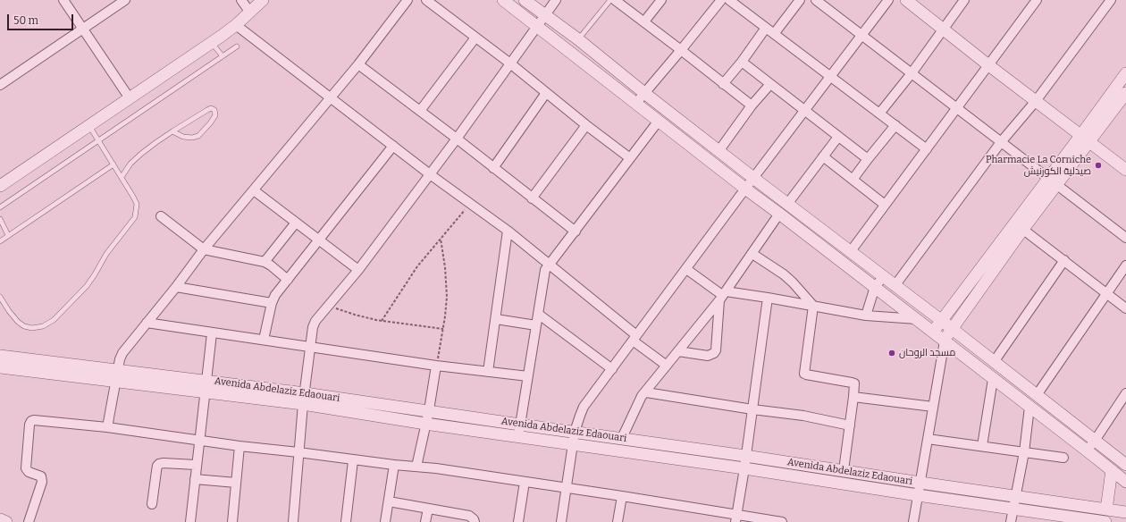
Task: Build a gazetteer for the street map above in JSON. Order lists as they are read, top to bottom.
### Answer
{
  "streets": {
    "street": ["Avenida Abdelaziz Edaouari"]
  },
  "places": ["Pharmacie La Corniche صيدلية الكورنيش", "مسجد الروحان"],
  "scale_bar": "50 m"
}
